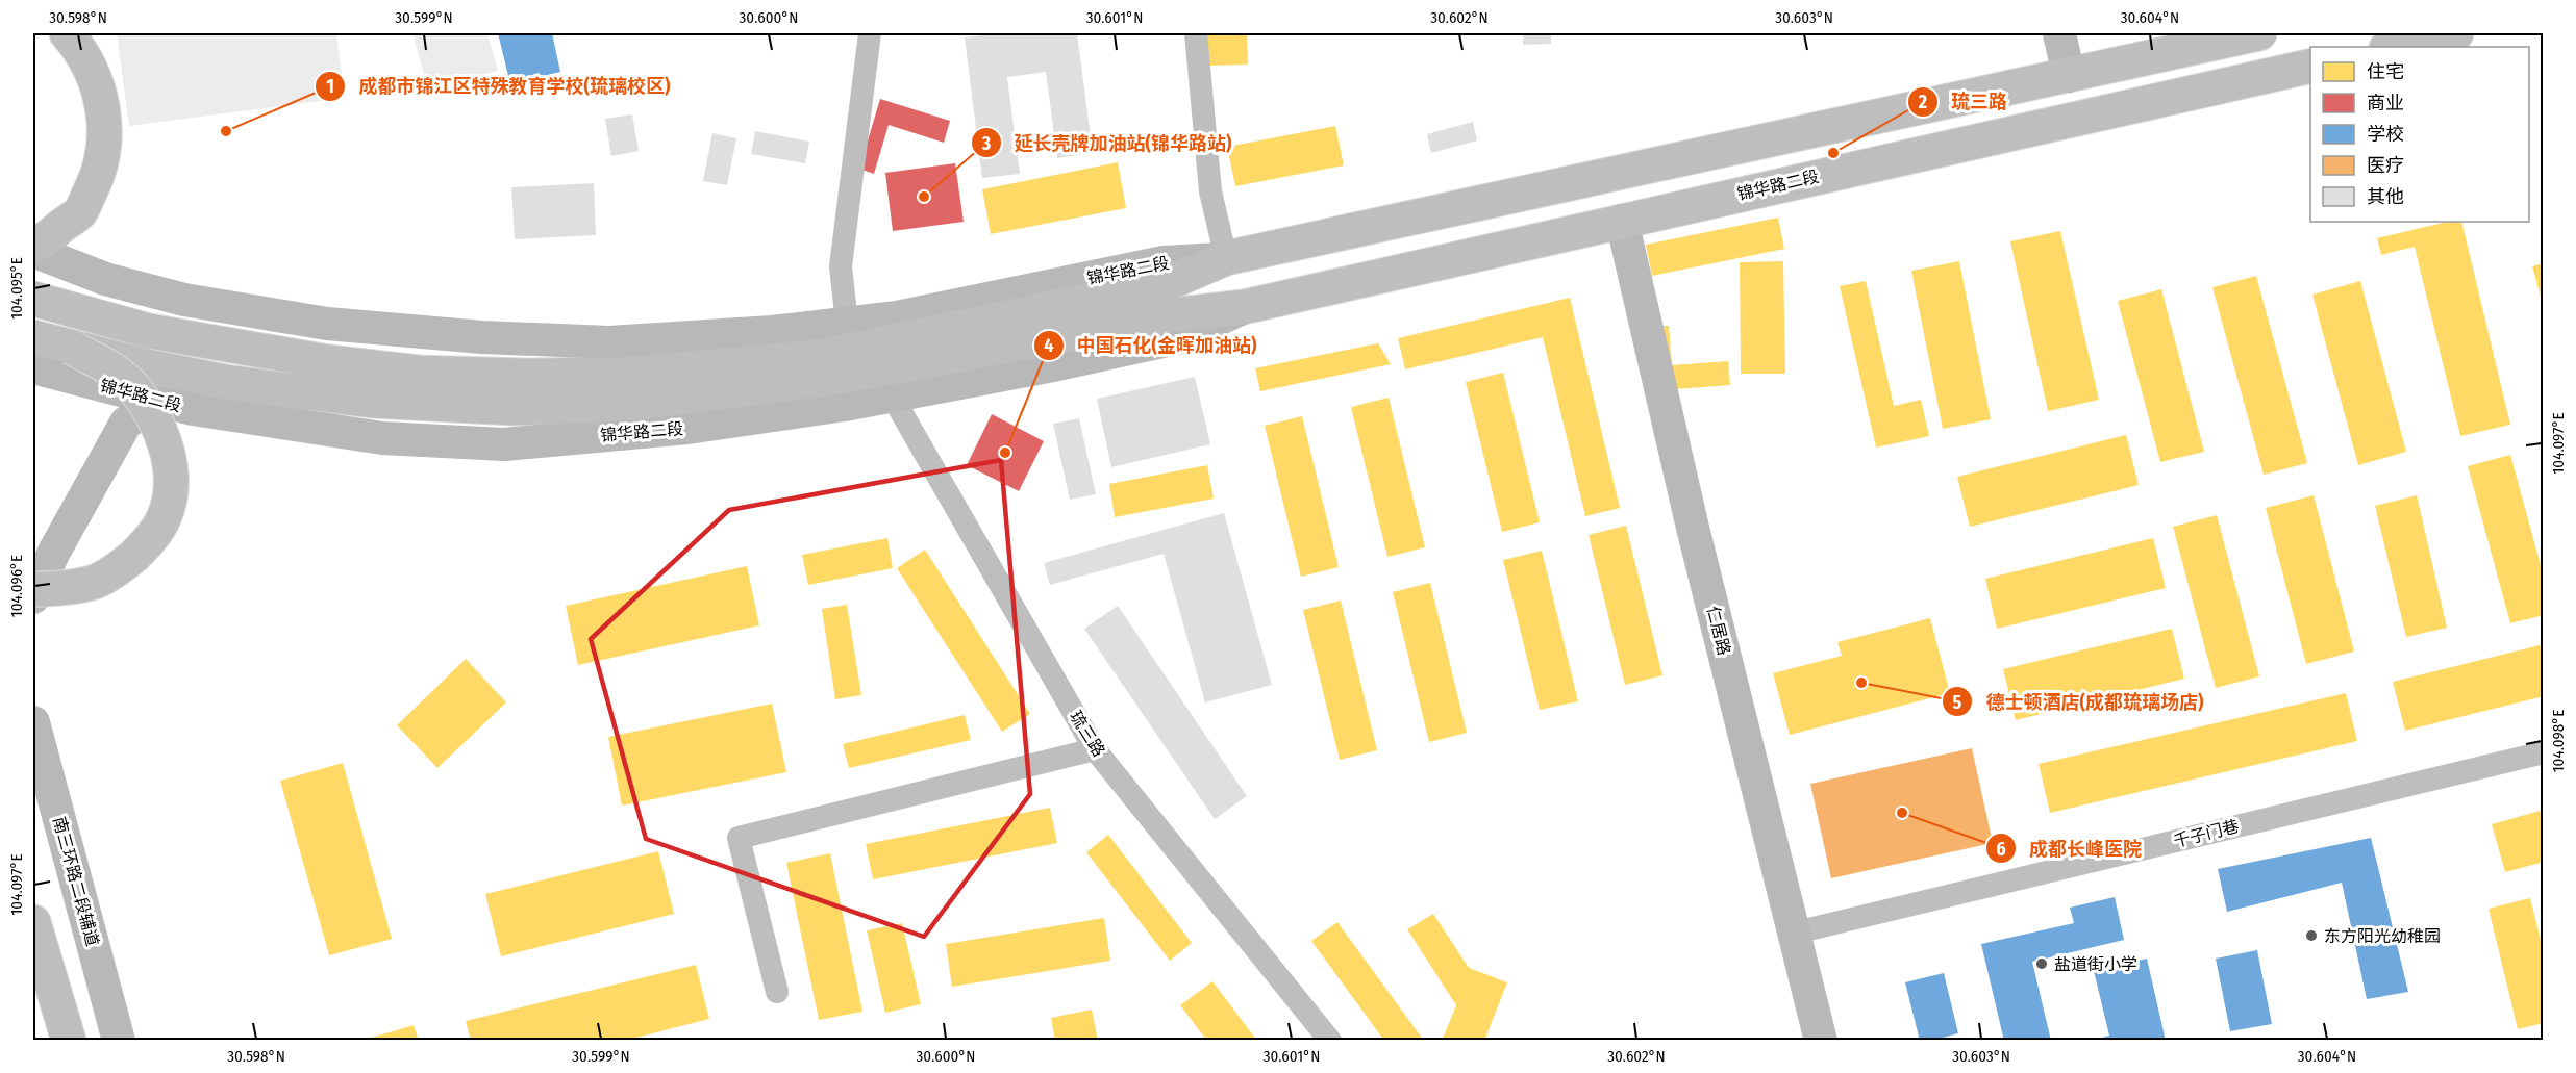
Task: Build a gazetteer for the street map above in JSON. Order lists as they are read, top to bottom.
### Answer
{
  "streets": {
    "main road": ["锦华路二段", "仁居路", "南三环路二段辅道"],
    "street": ["琉三路", "千子门巷"]
  },
  "crossings": [
    ["锦华路二段", "仁居路"],
    ["锦华路二段", "琉三路"],
    ["仁居路", "千子门巷"]
  ],
  "places": [
    "成都市锦江区特殊教育学校(琉璃校区)",
    "琉三路",
    "延长壳牌加油站(锦华路站)",
    "中国石化(金晖加油站)",
    "德士顿酒店(成都琉璃场店)",
    "成都长峰医院",
    "东方阳光幼稚园",
    "盐道街小学"
  ],
  "legend": [
    "住宅",
    "商业",
    "学校",
    "医疗",
    "其他"
  ],
  "coordinates": [
    "30.598°N",
    "30.599°N",
    "30.600°N",
    "30.601°N",
    "30.602°N",
    "30.603°N",
    "30.604°N",
    "104.095°E",
    "104.097°E",
    "104.096°E",
    "104.098°E"
  ]
}
